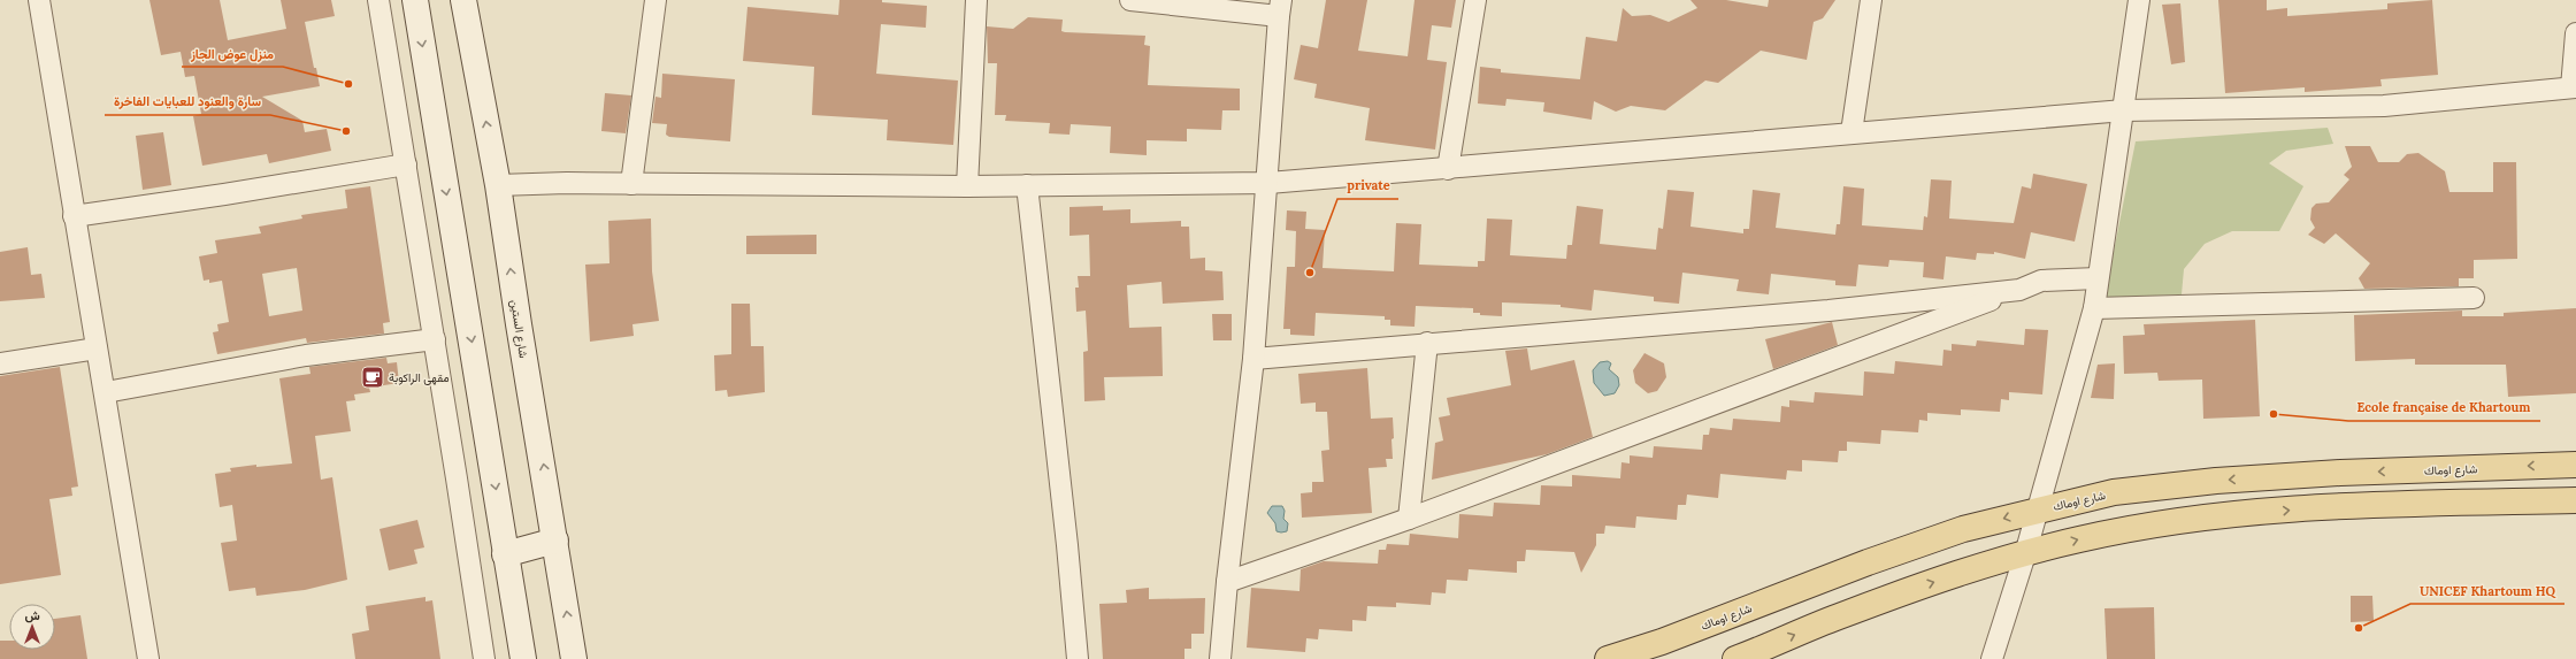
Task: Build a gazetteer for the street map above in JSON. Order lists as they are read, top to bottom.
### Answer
{
  "streets": {
    "main road": ["شارع الستين", "شارع اوماك"]
  },
  "places": {
    "other": [
      "منزل عوض الجاز",
      "سارة والعنود للعبايات الفاخرة",
      "private",
      "Ecole française de Khartoum",
      "UNICEF Khartoum HQ"
    ],
    "cafe": ["مقهى الراكوبة"]
  },
  "north": "top"
}
